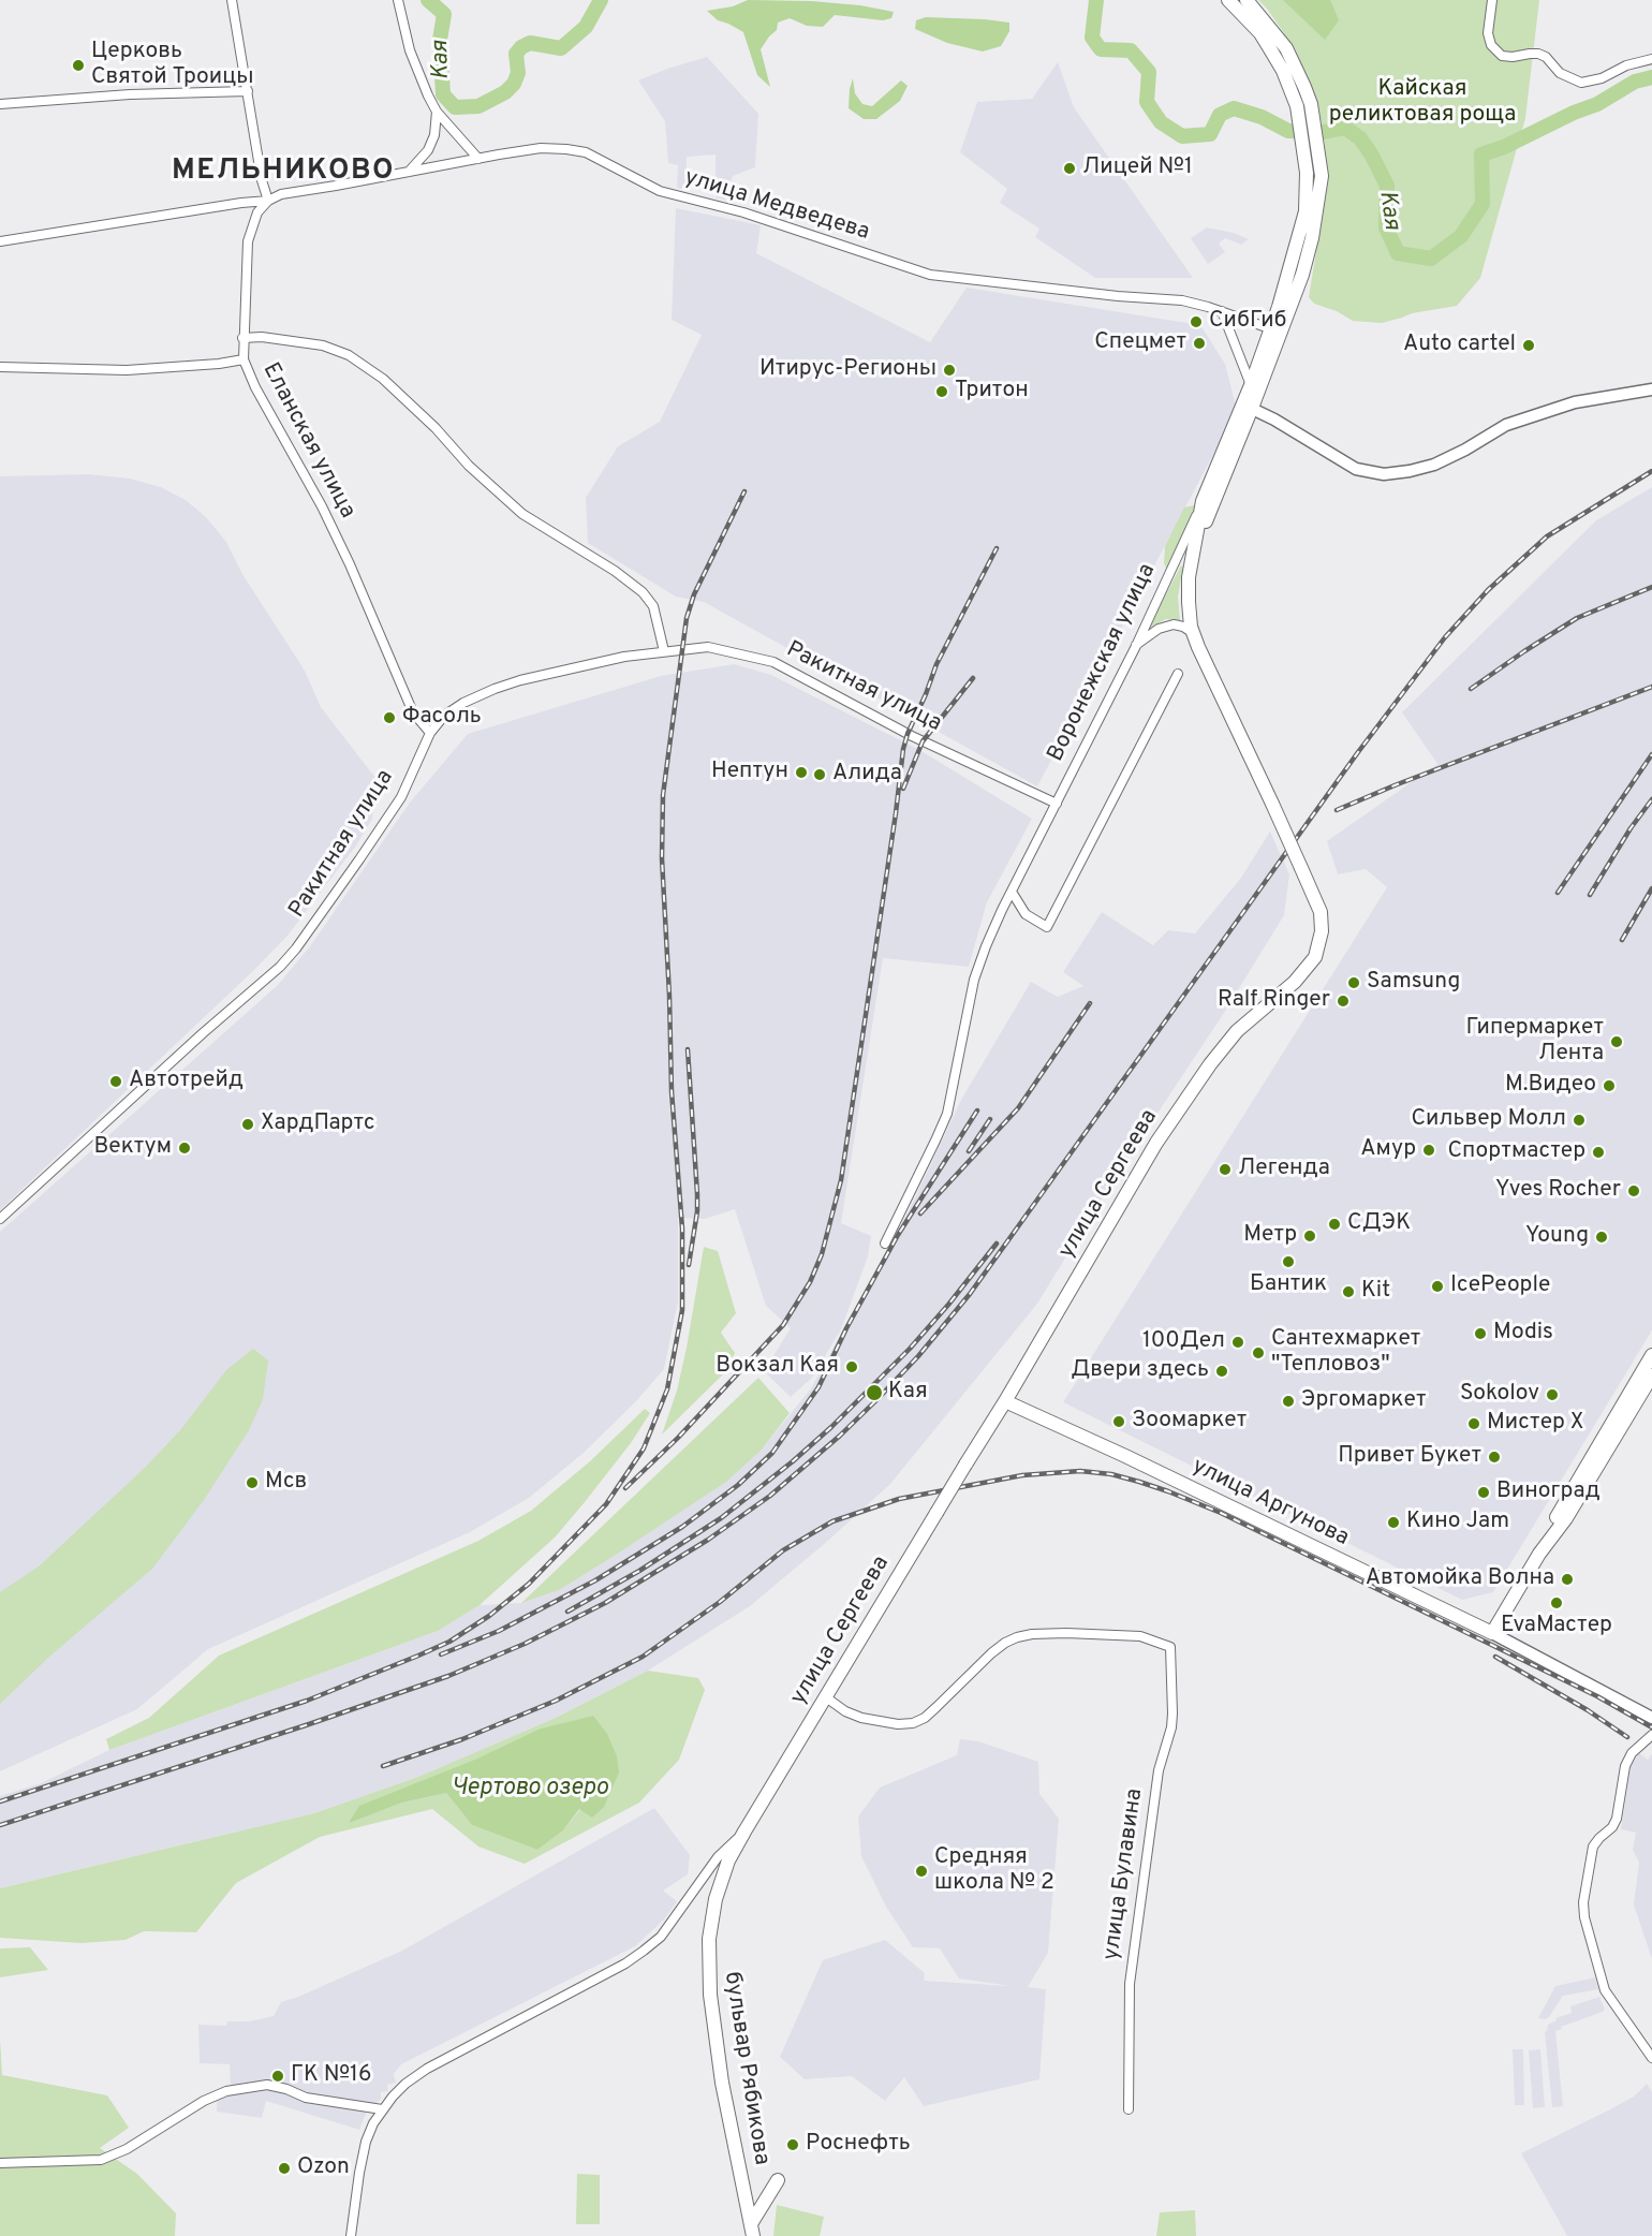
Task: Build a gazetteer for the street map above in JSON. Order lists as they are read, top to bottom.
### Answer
{
  "streets": {
    "main road": [
      "Воронежская улица",
      "улица Сергеева",
      "улица Аргунова",
      "бульвар Рябикова"
    ],
    "street": [
      "улица Медведева",
      "Еланская улица",
      "Ракитная улица",
      "улица Булавина"
    ]
  },
  "crossings": [
    ["улица Медведева", "Еланская улица"],
    ["улица Медведева", "Воронежская улица"],
    ["Еланская улица", "Ракитная улица"],
    ["Воронежская улица", "Ракитная улица"],
    ["Воронежская улица", "улица Сергеева"],
    ["улица Сергеева", "улица Аргунова"],
    ["улица Сергеева", "улица Булавина"],
    ["улица Сергеева", "бульвар Рябикова"]
  ],
  "districts": ["МЕЛЬНИКОВО"],
  "water": ["Кая", "Чертово озеро"],
  "parks": ["Кайская реликтовая роща"],
  "places": [
    "Церковь Святой Троицы",
    "Лицей №1",
    "СибГиб",
    "Спецмет",
    "Auto cartel",
    "Итирус-Регионы",
    "Тритон",
    "Фасоль",
    "Нептун",
    "Алида",
    "Samsung",
    "Ralf Ringer",
    "Гипермаркет Лента",
    "Автотрейд",
    "М.Видео",
    "Сильвер Молл",
    "ХардПартс",
    "Вектум",
    "Амур",
    "Спортмастер",
    "Легенда",
    "Yves Rocher",
    "СДЭК",
    "Метр",
    "Young",
    "Бантик",
    "IcePeople",
    "Kit",
    "Modis",
    "100Дел",
    "Сантехмаркет \"Тепловоз\"",
    "Вокзал Кая",
    "Двери здесь",
    "Кая",
    "Sokolov",
    "Эргомаркет",
    "Зоомаркет",
    "Мистер Х",
    "Привет Букет",
    "Мсв",
    "Виноград",
    "Кино Jam",
    "Автомойка Волна",
    "EvaМастер",
    "Средняя школа № 2",
    "ГК №16",
    "Роснефть",
    "Ozon"
  ]
}
